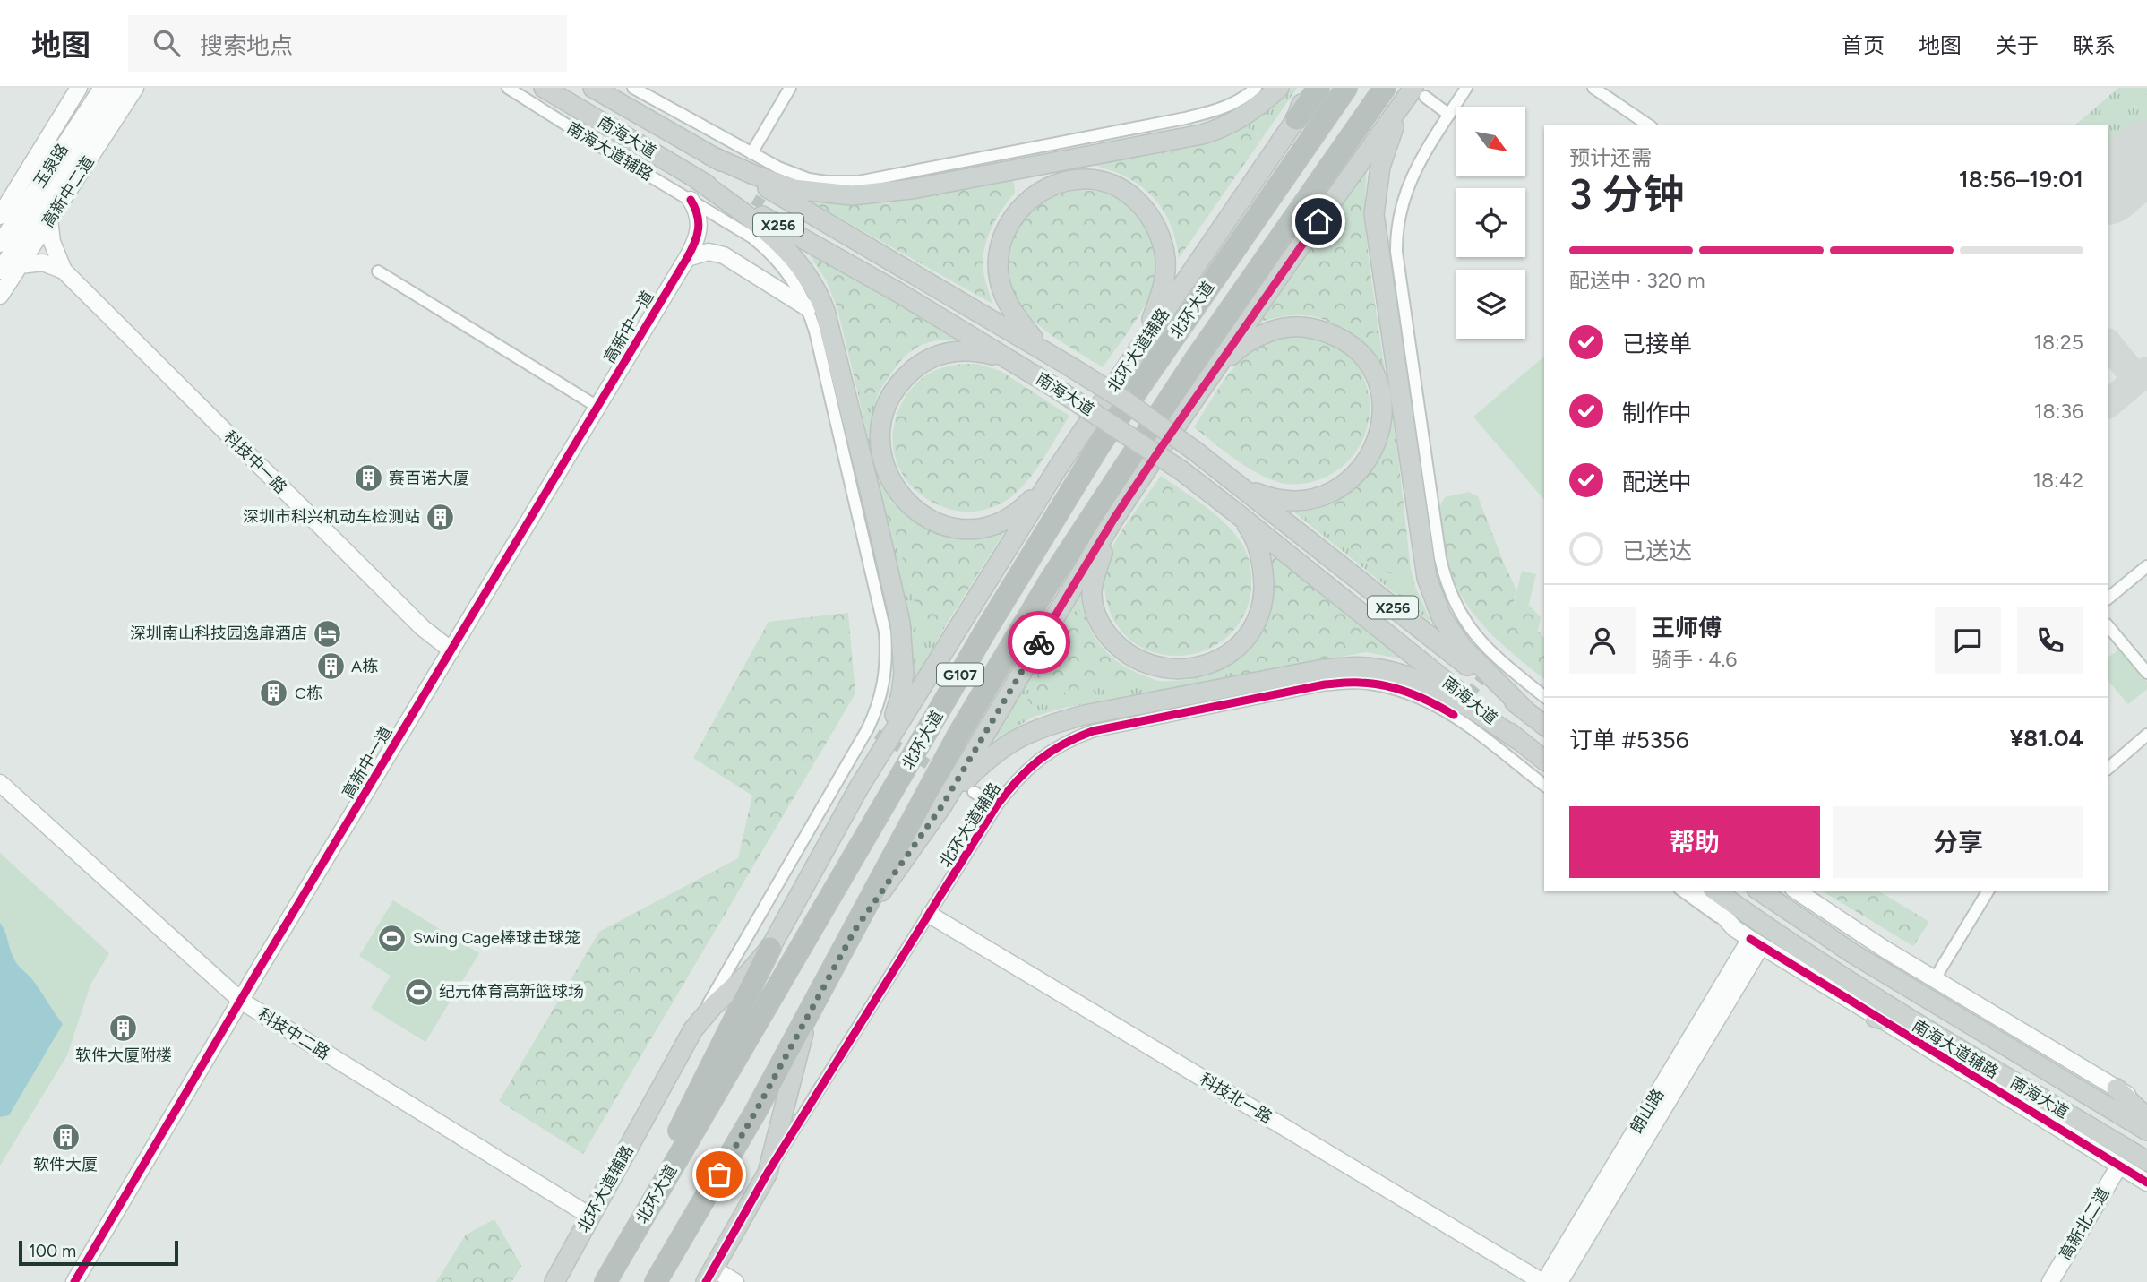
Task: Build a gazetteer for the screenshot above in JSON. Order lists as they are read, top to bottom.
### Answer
{
  "streets": {
    "highway": ["北环大道", "G107"],
    "main road": ["南海大道", "X256", "北环大道辅路"],
    "street": [
      "南海大道辅路",
      "玉泉路",
      "高新中二道",
      "高新中一道",
      "科技中一路",
      "科技中二路",
      "科技北一路",
      "朗山路",
      "高新北二道"
    ]
  },
  "crossings": [
    ["南海大道辅路", "高新中一道"],
    ["南海大道辅路", "北环大道辅路"],
    ["南海大道辅路", "朗山路"],
    ["南海大道辅路", "高新北二道"],
    ["高新中二道", "科技中一路"],
    ["高新中一道", "科技中一路"],
    ["高新中一道", "科技中二路"],
    ["北环大道辅路", "科技中二路"],
    ["北环大道辅路", "科技北一路"],
    ["科技北一路", "朗山路"]
  ],
  "places": {
    "building": [
      "赛百诺大厦",
      "深圳市科兴机动车检测站",
      "A栋",
      "C栋",
      "软件大厦附楼",
      "软件大厦"
    ],
    "hotel": ["深圳南山科技园逸扉酒店"],
    "sports": ["Swing Cage棒球击球笼", "纪元体育高新篮球场"]
  },
  "scale_bar": "100 m",
  "north": "bottom right",
  "page": {
    "header": "地图",
    "search": "搜索地点",
    "nav": [
      "首页",
      "地图",
      "关于",
      "联系"
    ],
    "heading": ["3 分钟", "预计还需", "18:56–19:01"],
    "panel": [
      "王师傅",
      "骑手 · 4.6",
      "订单 #5356",
      "¥81.04"
    ],
    "bar": "配送中 · 320 m",
    "list": [
      ["已接单", "18:25"],
      ["制作中", "18:36"],
      ["配送中", "18:42"],
      "已送达"
    ],
    "buttons": ["帮助", "分享"],
    "scale": "100 m"
  }
}
